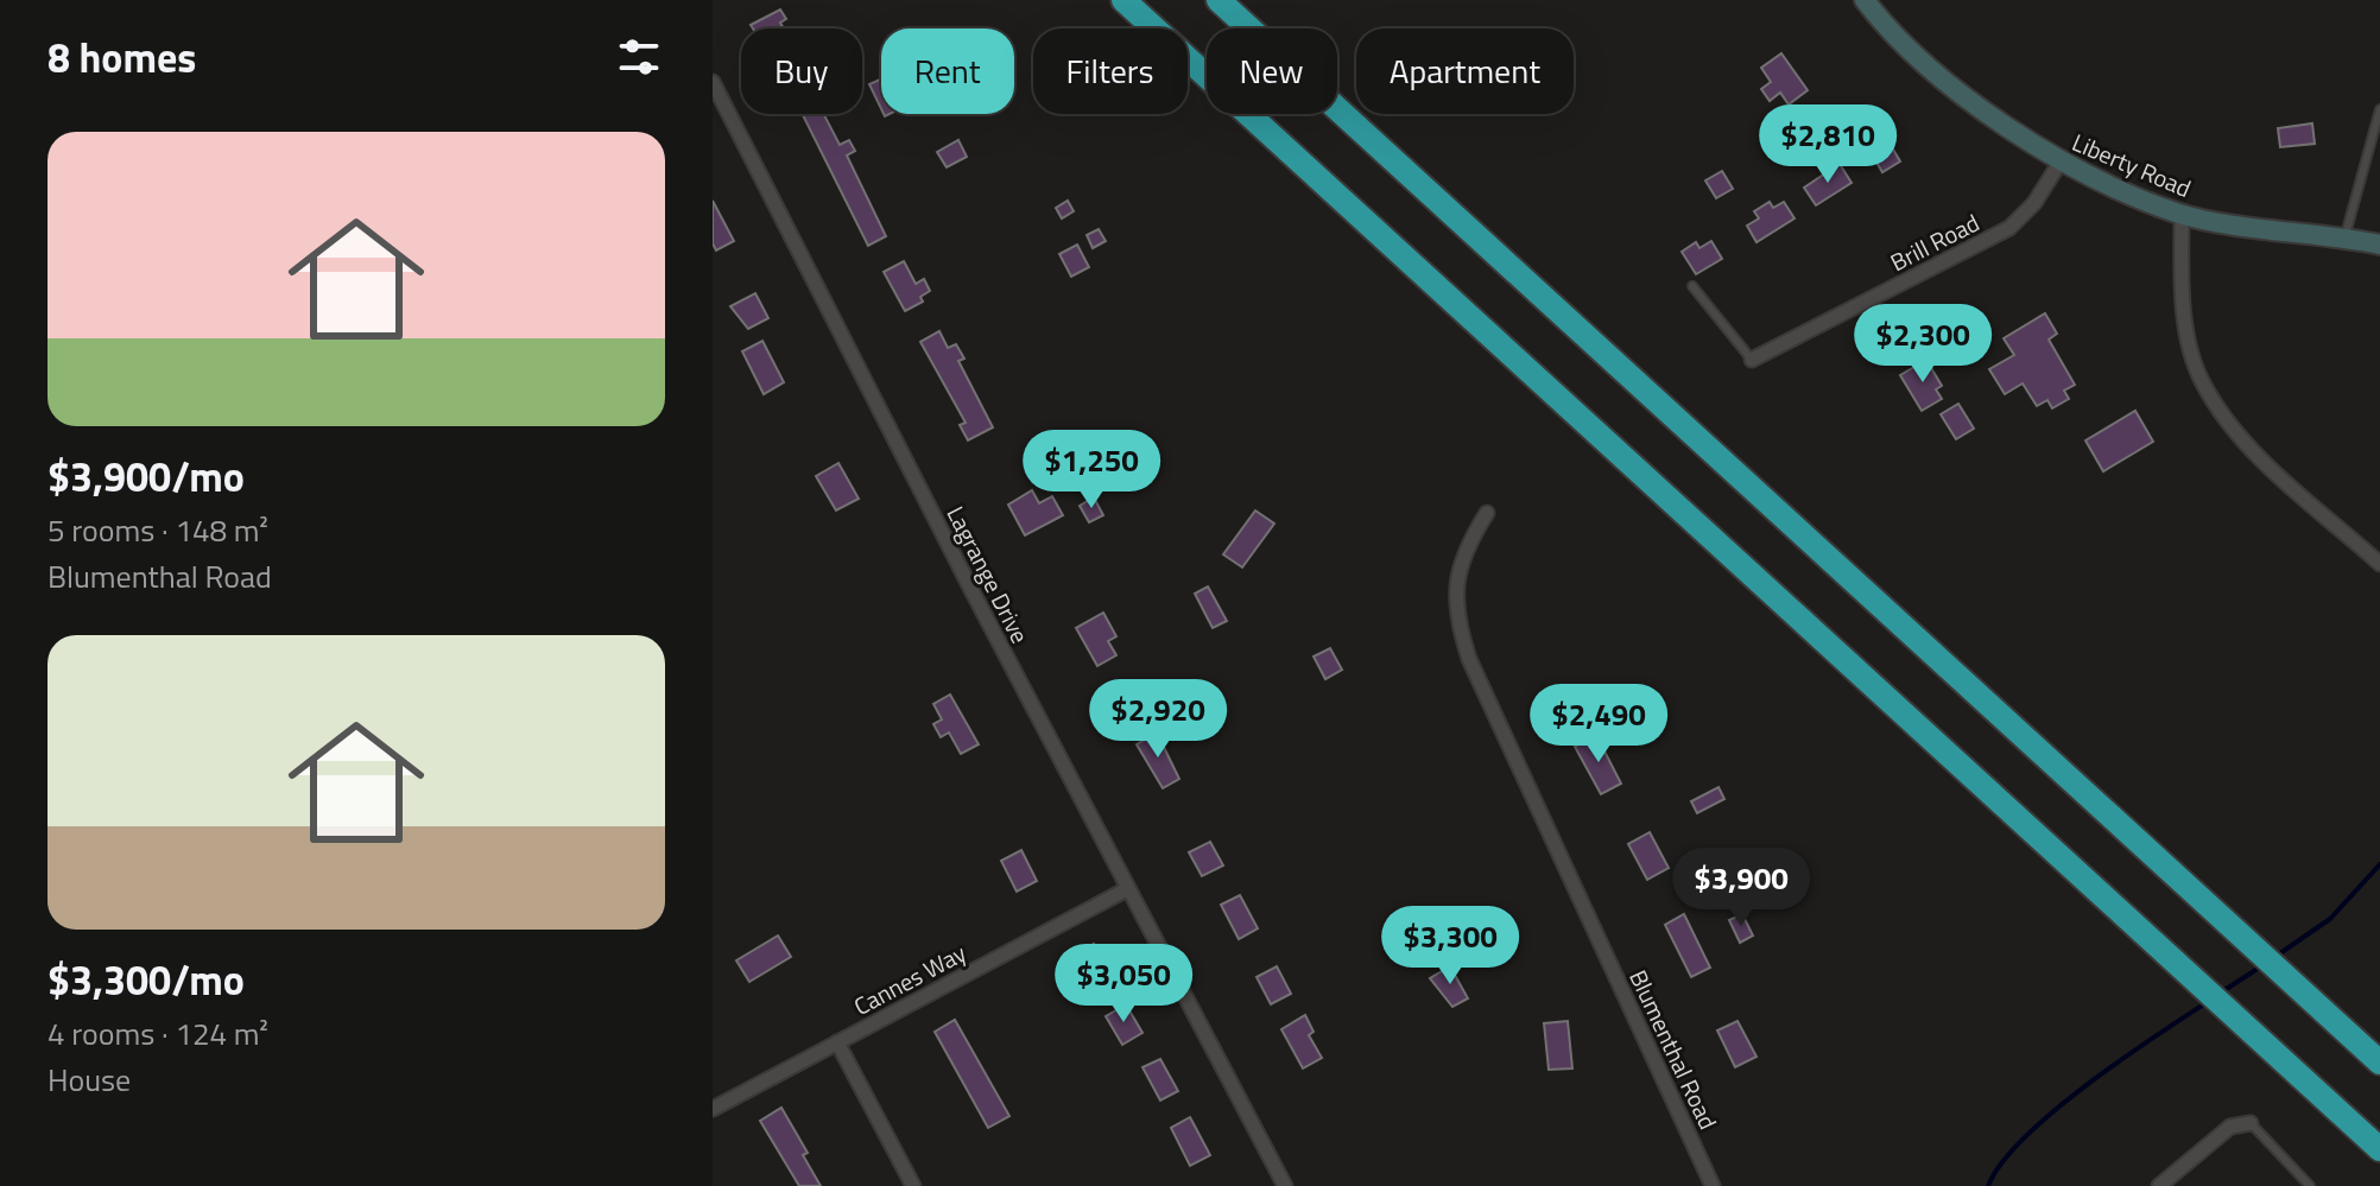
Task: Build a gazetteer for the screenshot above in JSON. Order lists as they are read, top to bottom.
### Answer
{
  "streets": {
    "street": [
      "Liberty Road",
      "Brill Road",
      "Lagrange Drive",
      "Cannes Way",
      "Blumenthal Road"
    ]
  },
  "crossings": [
    ["Liberty Road", "Brill Road"],
    ["Lagrange Drive", "Cannes Way"]
  ],
  "page": {
    "heading": "8 homes",
    "chip": [
      "Buy",
      "Rent",
      "Filters",
      "New",
      "Apartment"
    ],
    "price": [
      "$2,810",
      "$2,300",
      "$1,250",
      "$2,920",
      "$2,490",
      "$3,900",
      "$3,300",
      "$3,050"
    ],
    "list": [
      {
        "name": "$3,900/mo",
        "note": "5 rooms · 148 m² · Blumenthal Road"
      },
      {
        "name": "$3,300/mo",
        "note": "4 rooms · 124 m² · House"
      }
    ]
  }
}
